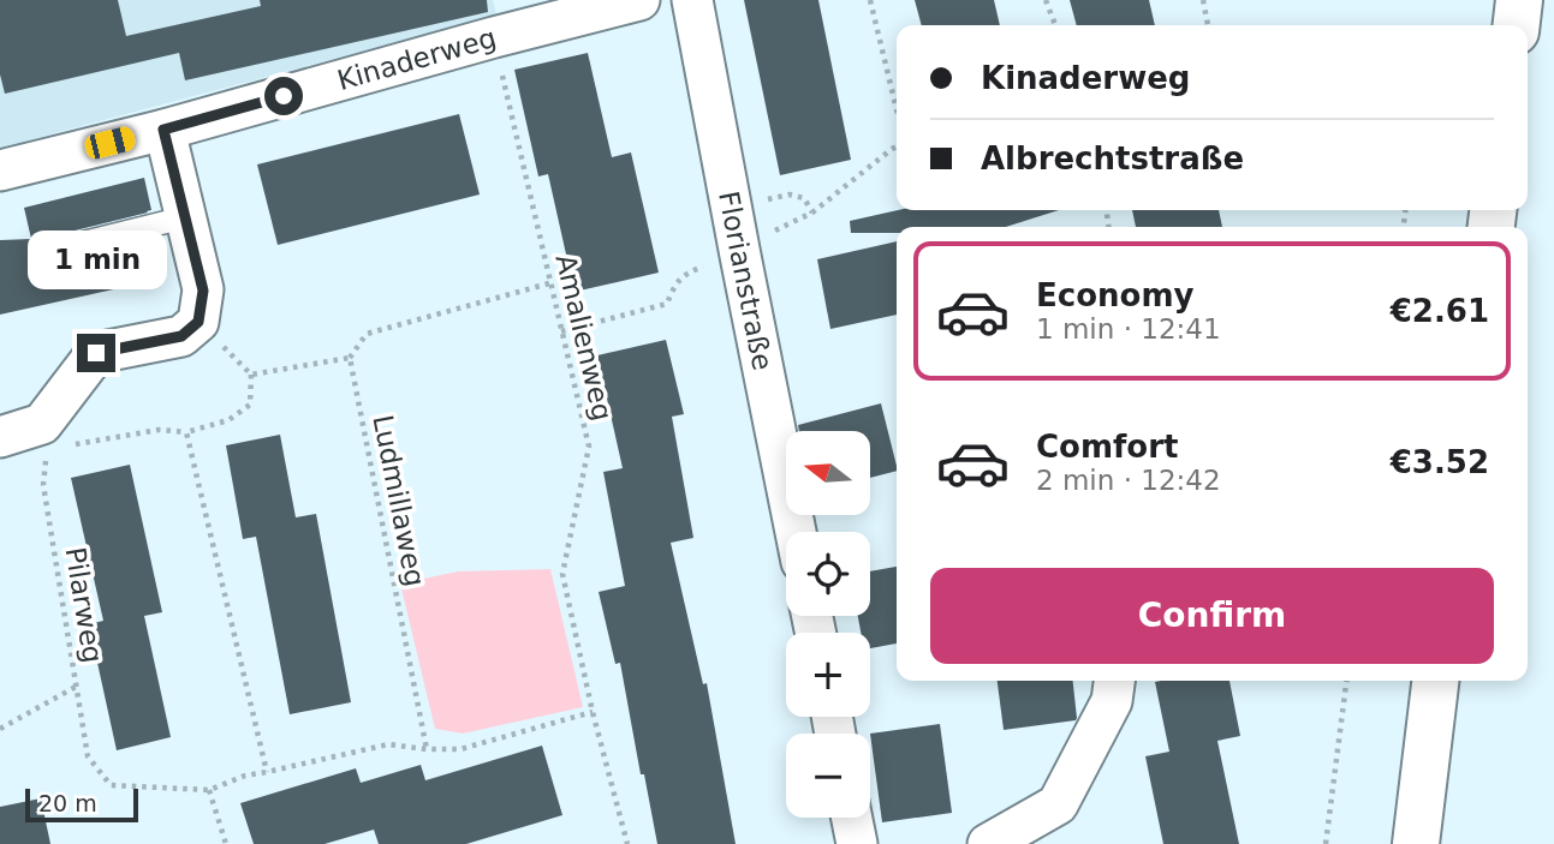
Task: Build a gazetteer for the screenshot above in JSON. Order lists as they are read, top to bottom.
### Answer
{
  "streets": {
    "street": ["Kinaderweg", "Florianstraße"],
    "path": ["Amalienweg", "Ludmillaweg", "Pilarweg"]
  },
  "crossings": [
    ["Kinaderweg", "Amalienweg"]
  ],
  "scale_bar": "20 m",
  "north": "left",
  "page": {
    "banner": ["Kinaderweg", "Albrechtstraße"],
    "bubble": "1 min",
    "list": [
      {
        "name": "Economy",
        "note": "1 min · 12:41",
        "value": "€2.61"
      },
      {
        "name": "Comfort",
        "note": "2 min · 12:42",
        "value": "€3.52"
      }
    ],
    "map_buttons": ["+", "−"],
    "buttons": "Confirm",
    "scale": "20 m"
  }
}
